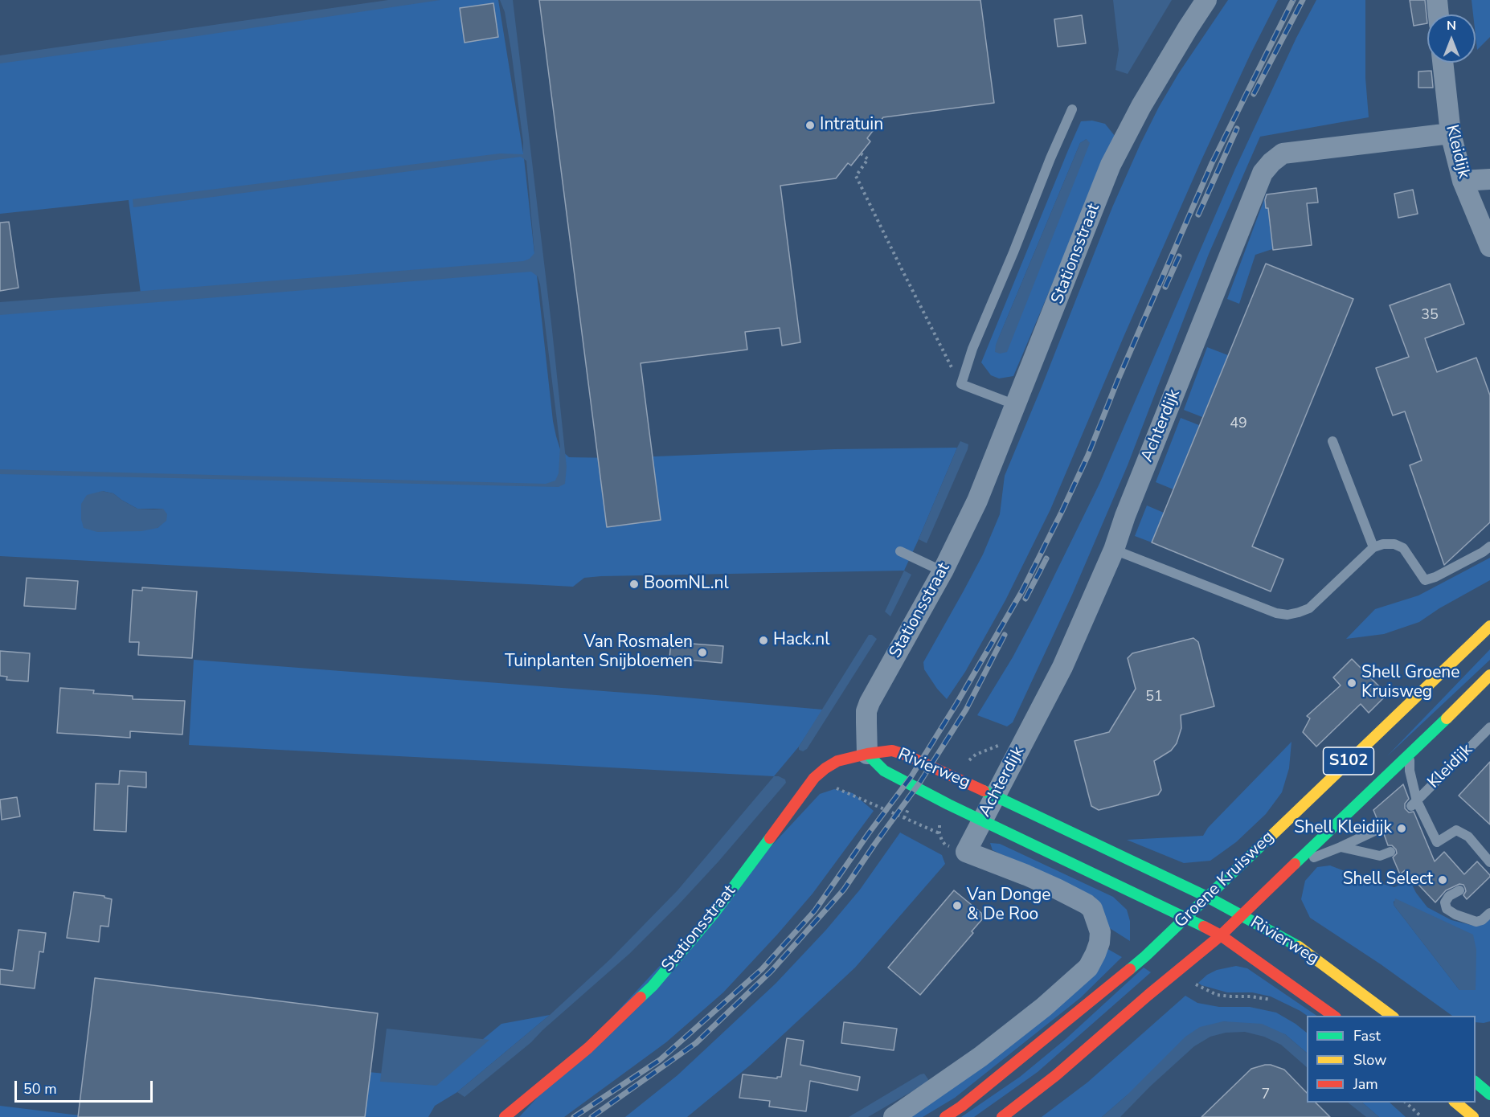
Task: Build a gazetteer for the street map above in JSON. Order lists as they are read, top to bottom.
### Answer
{
  "streets": {
    "main road": [
      "Stationsstraat",
      "S102",
      "Rivierweg",
      "Groene Kruisweg"
    ],
    "street": ["Kleidijk", "Achterdijk"]
  },
  "crossings": [
    ["Kleidijk", "Achterdijk"],
    ["Stationsstraat", "Rivierweg"],
    ["Achterdijk", "Rivierweg"],
    ["Rivierweg", "Groene Kruisweg"]
  ],
  "places": [
    "Intratuin",
    "BoomNL.nl",
    "Hack.nl",
    "Van Rosmalen Tuinplanten Snijbloemen",
    "Shell Groene Kruisweg",
    "Shell Kleidijk",
    "Shell Select",
    "Van Donge & De Roo"
  ],
  "house_numbers": [
    "35",
    "49",
    "51",
    "7"
  ],
  "legend": ["Fast", "Slow", "Jam"],
  "scale_bar": "50 m",
  "north": "top"
}
